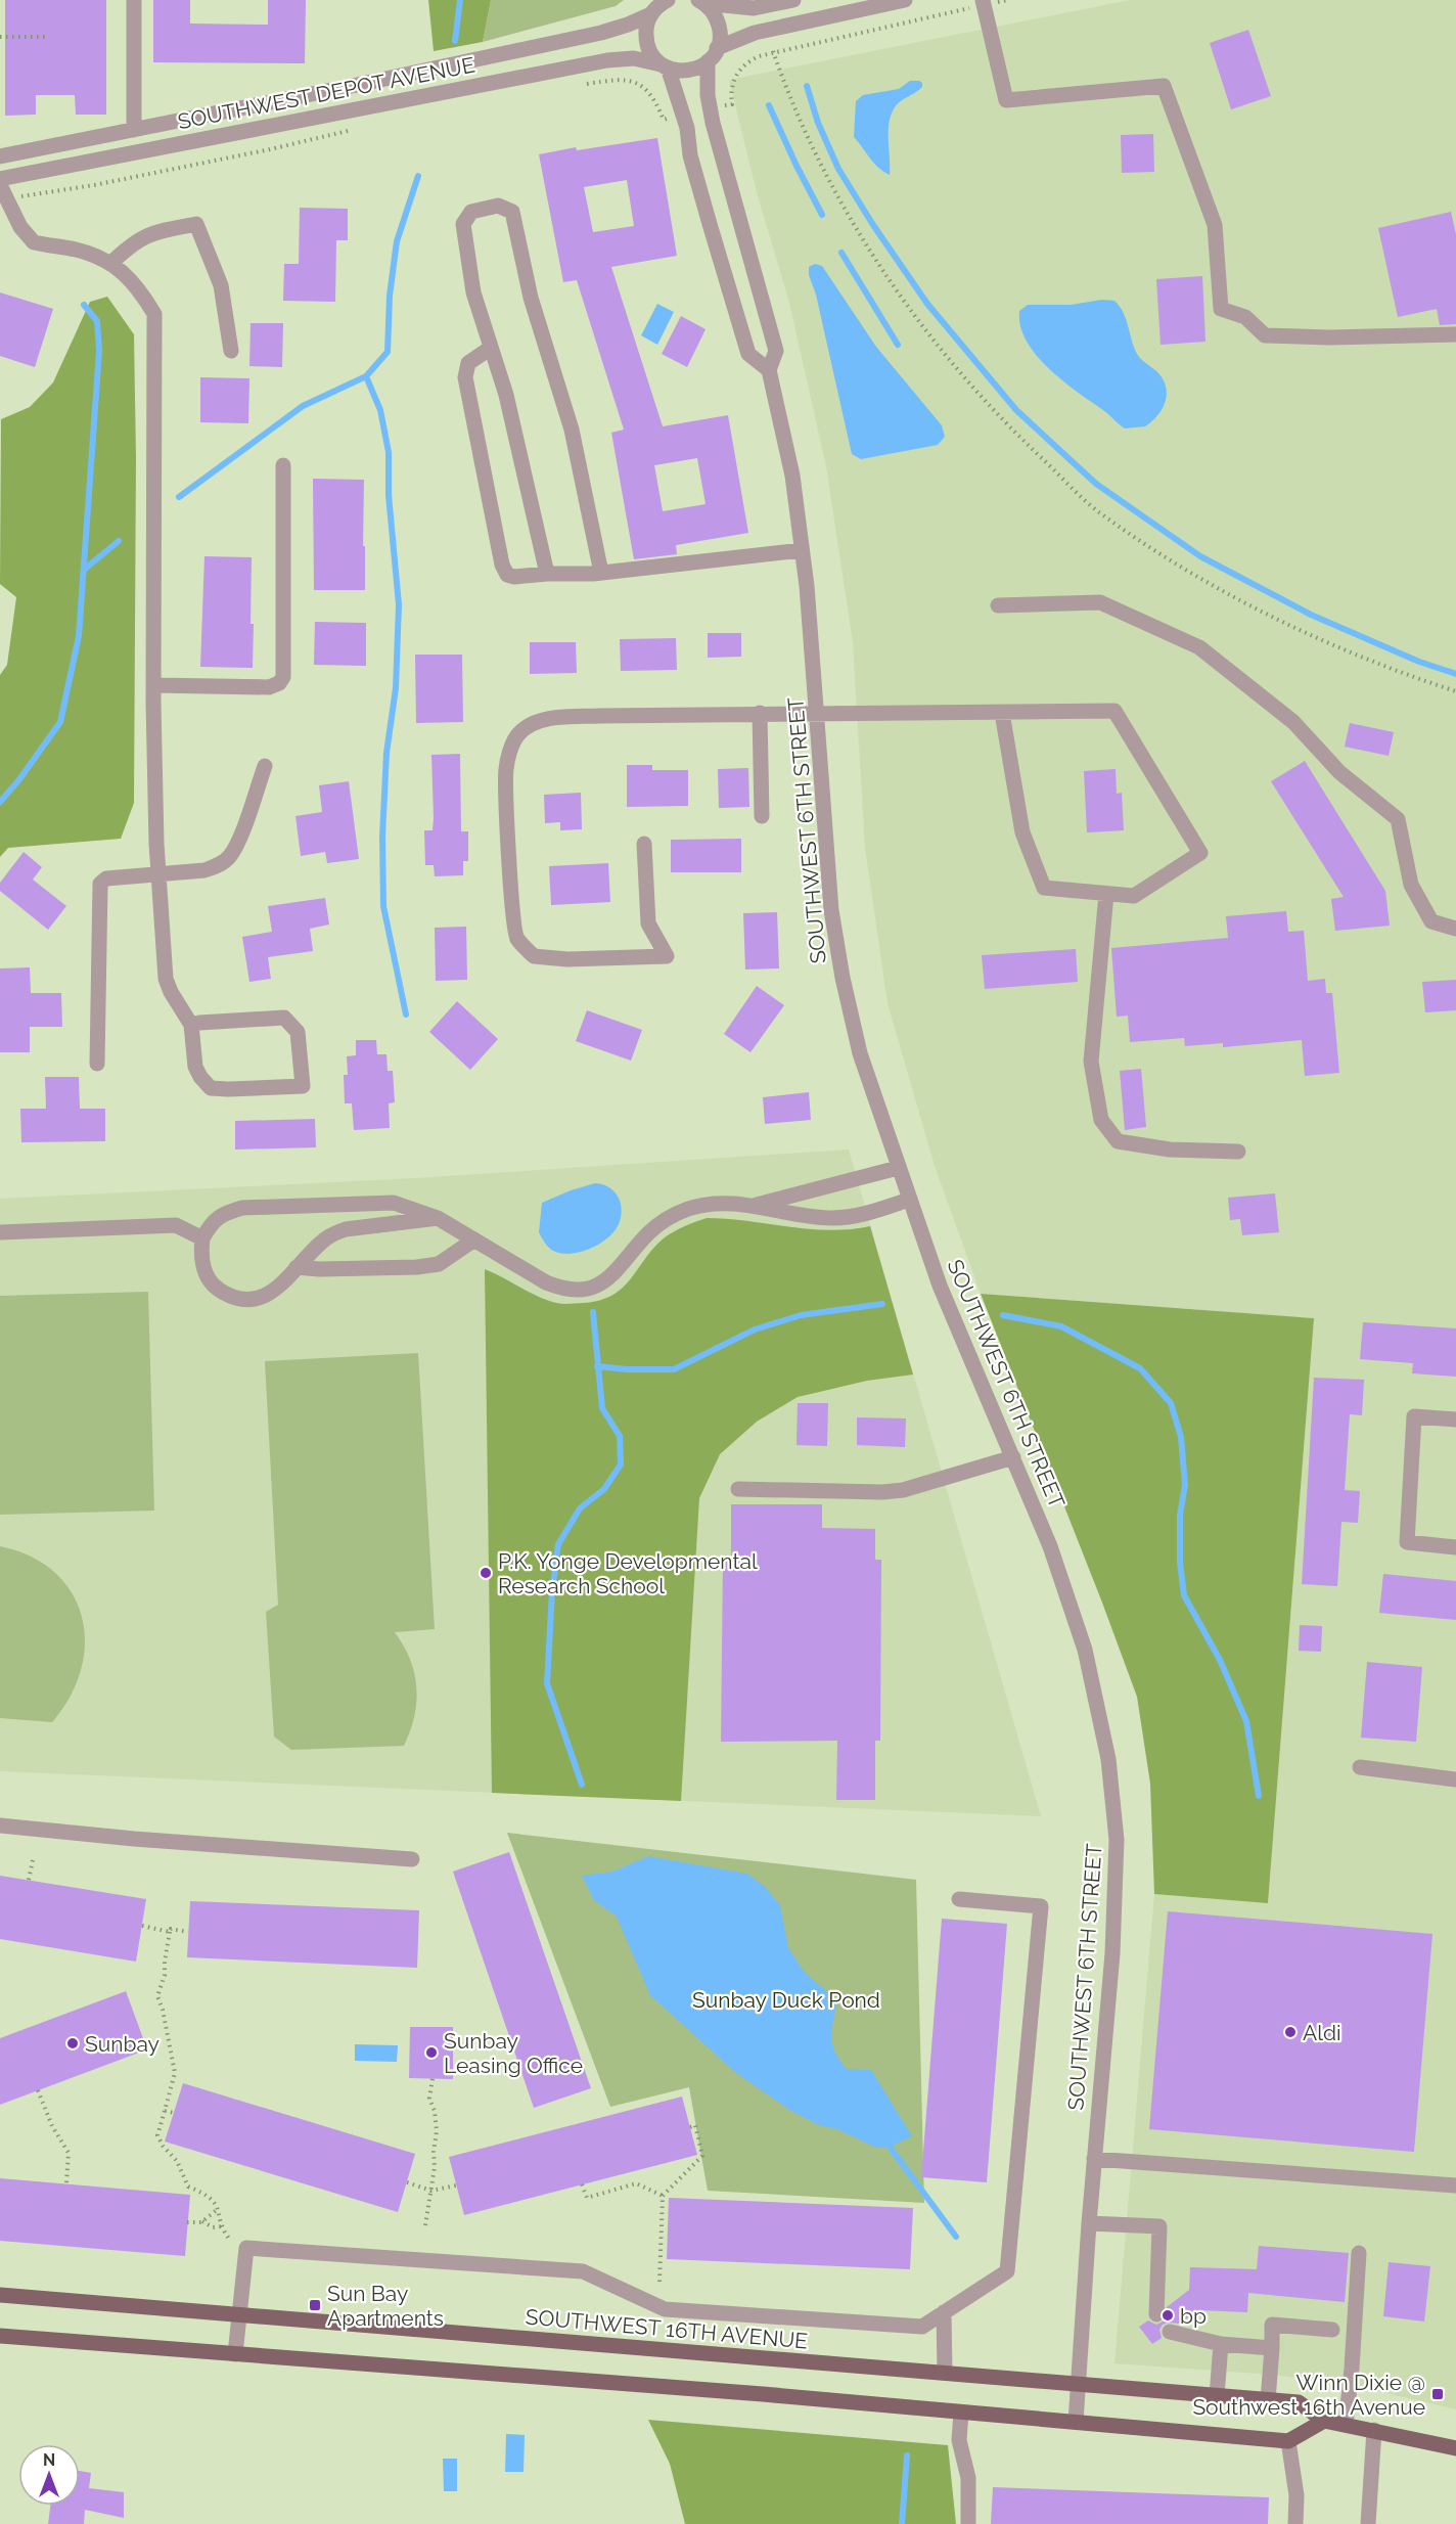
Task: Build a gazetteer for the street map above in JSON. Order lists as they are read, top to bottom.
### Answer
{
  "streets": {
    "main road": ["SOUTHWEST 16TH AVENUE"],
    "street": ["SOUTHWEST DEPOT AVENUE", "SOUTHWEST 6TH STREET"]
  },
  "crossings": [
    ["SOUTHWEST DEPOT AVENUE", "SOUTHWEST 6TH STREET"],
    ["SOUTHWEST 6TH STREET", "SOUTHWEST 16TH AVENUE"]
  ],
  "parks": ["Sunbay Duck Pond"],
  "places": {
    "other": [
      "P.K. Yonge Developmental Research School",
      "Aldi",
      "Sunbay",
      "Sunbay Leasing Office",
      "bp"
    ],
    "transit": ["Sun Bay Apartments", "Winn Dixie @ Southwest 16th Avenue"]
  },
  "north": "top"
}
